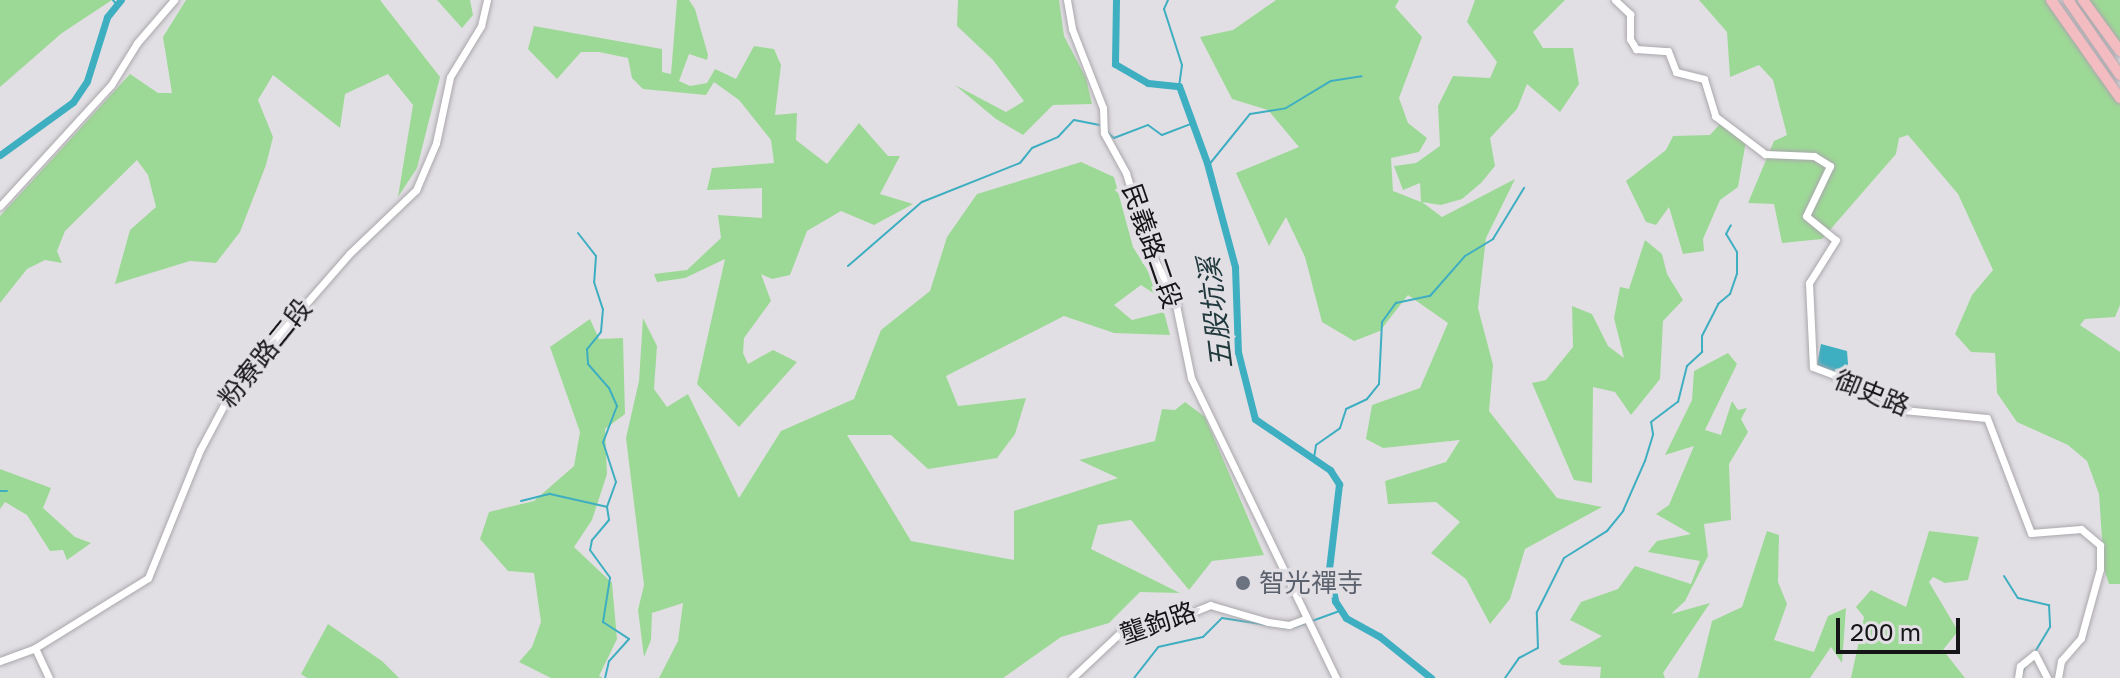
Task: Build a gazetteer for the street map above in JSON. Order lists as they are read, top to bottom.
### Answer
{
  "streets": {
    "street": [
      "民義路二段",
      "粉寮路二段",
      "御史路",
      "壟鉤路"
    ]
  },
  "crossings": [
    ["民義路二段", "壟鉤路"]
  ],
  "water": ["五股坑溪"],
  "places": ["智光禪寺"],
  "scale_bar": "200 m"
}
